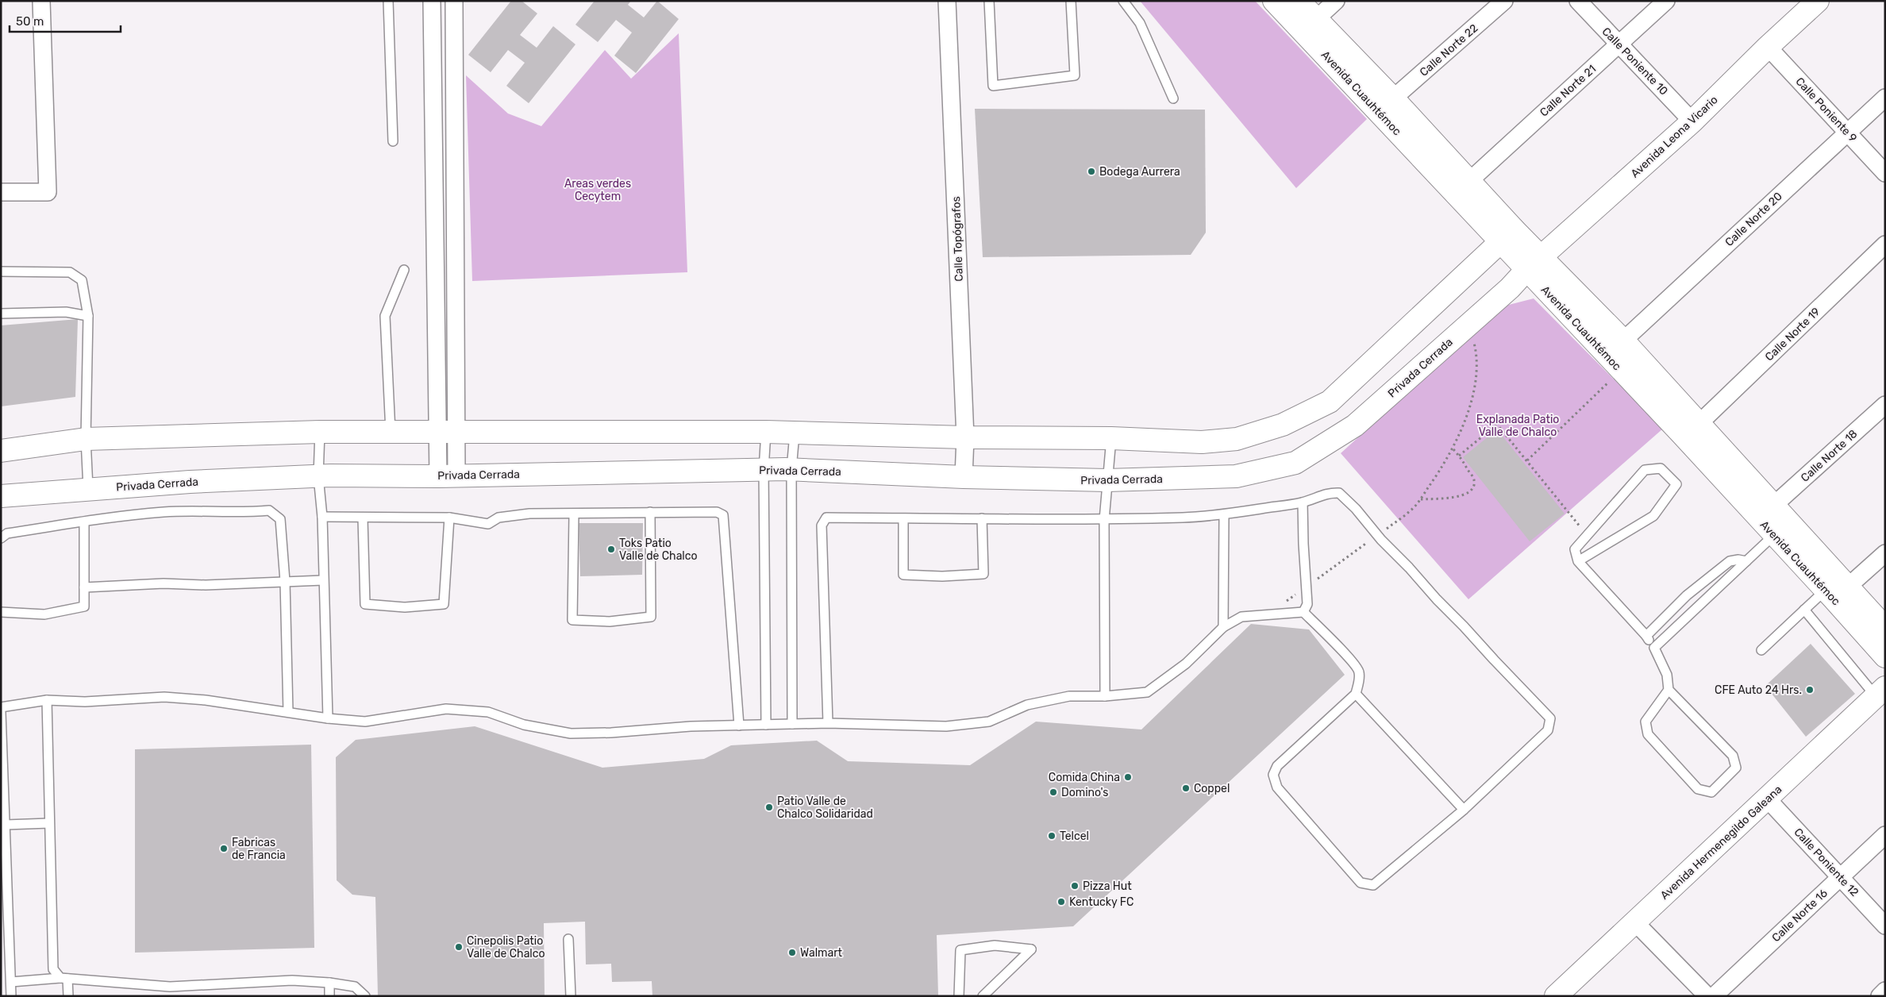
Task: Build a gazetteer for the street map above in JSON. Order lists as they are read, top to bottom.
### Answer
{
  "streets": {
    "street": [
      "Calle Norte 22",
      "Calle Poniente 10",
      "Calle Norte 21",
      "Avenida Cuauhtémoc",
      "Calle Poniente 9",
      "Avenida Leona Vicario",
      "Calle Norte 20",
      "Calle Topógrafos",
      "Calle Norte 19",
      "Privada Cerrada",
      "Calle Norte 18",
      "Avenida Hermenegildo Galeana",
      "Calle Poniente 12",
      "Calle Norte 16"
    ]
  },
  "crossings": [
    ["Calle Norte 22", "Avenida Cuauhtémoc"],
    ["Calle Poniente 10", "Calle Norte 21"],
    ["Calle Poniente 10", "Avenida Leona Vicario"],
    ["Calle Norte 21", "Avenida Cuauhtémoc"],
    ["Avenida Cuauhtémoc", "Avenida Leona Vicario"],
    ["Avenida Cuauhtémoc", "Calle Norte 20"],
    ["Avenida Cuauhtémoc", "Calle Norte 19"],
    ["Avenida Cuauhtémoc", "Privada Cerrada"],
    ["Avenida Cuauhtémoc", "Calle Norte 18"],
    ["Calle Poniente 9", "Avenida Leona Vicario"],
    ["Calle Poniente 9", "Calle Norte 20"],
    ["Avenida Leona Vicario", "Privada Cerrada"],
    ["Calle Topógrafos", "Privada Cerrada"],
    ["Avenida Hermenegildo Galeana", "Calle Poniente 12"],
    ["Calle Poniente 12", "Calle Norte 16"]
  ],
  "parks": ["Areas verdes Cecytem", "Explanada Patio Valle de Chalco"],
  "places": [
    "Bodega Aurrera",
    "Toks Patio Valle de Chalco",
    "CFE Auto 24 Hrs.",
    "Comida China",
    "Coppel",
    "Domino's",
    "Patio Valle de Chalco Solidaridad",
    "Telcel",
    "Fabricas de Francia",
    "Pizza Hut",
    "Kentucky FC",
    "Cinepolis Patio Valle de Chalco",
    "Walmart"
  ],
  "scale_bar": "50 m"
}
